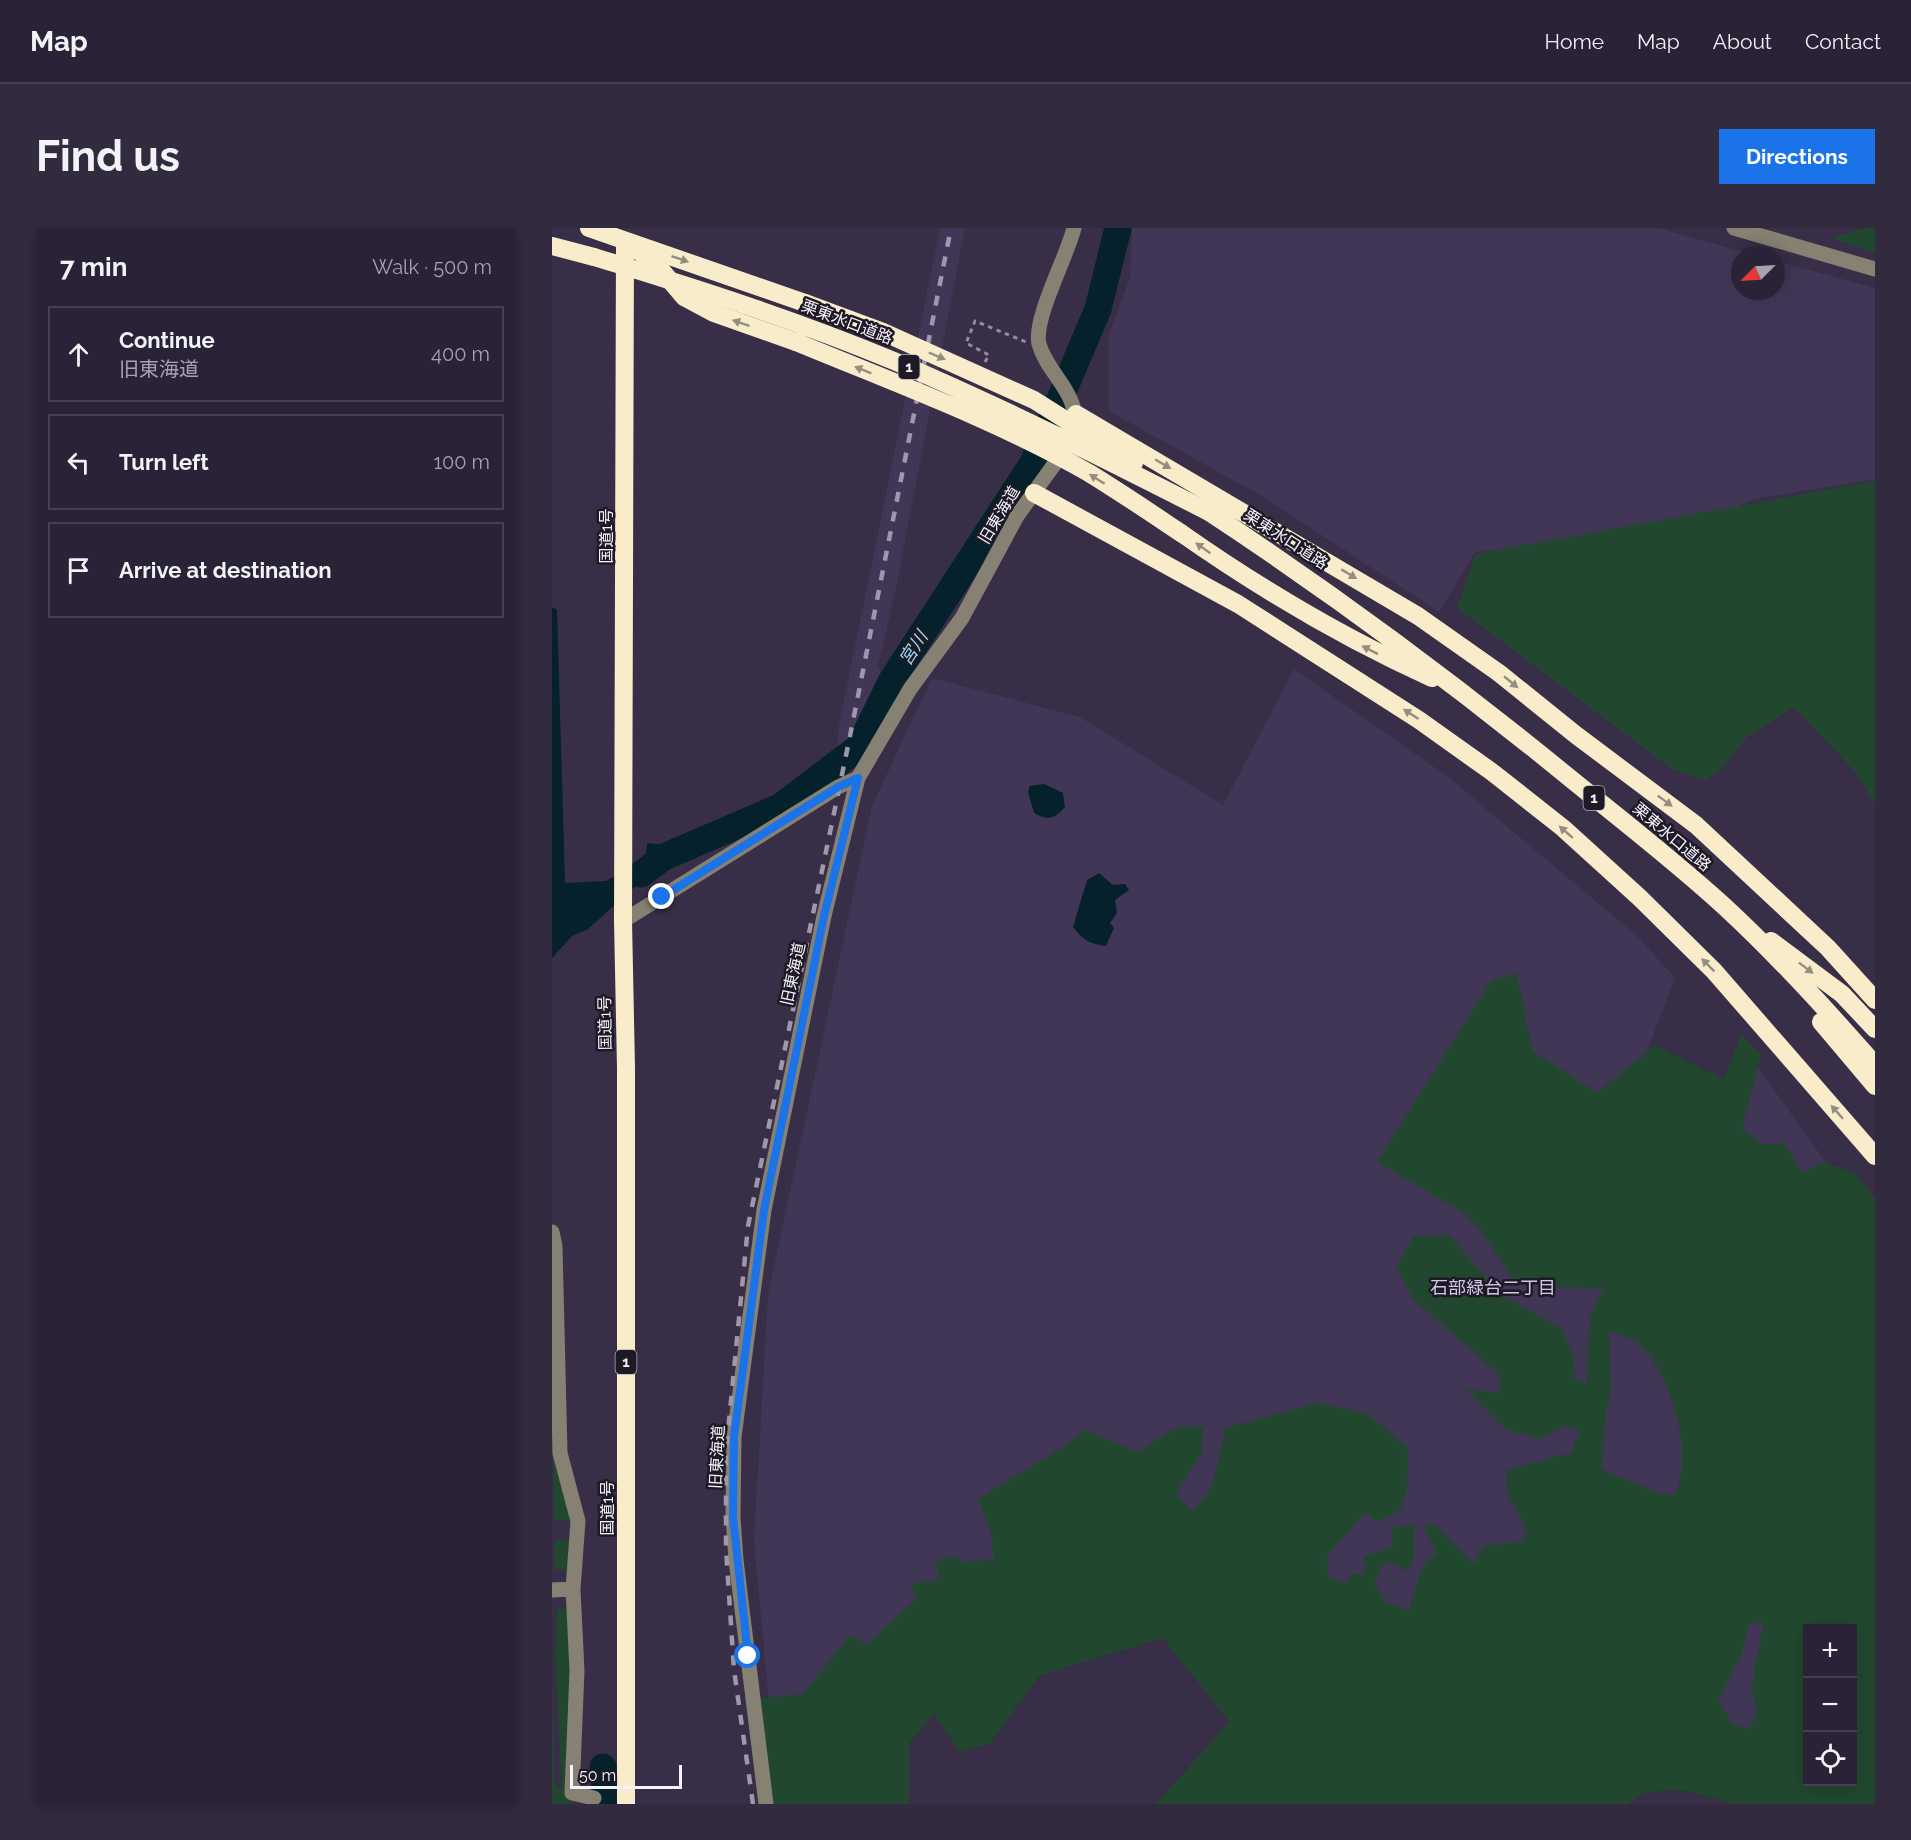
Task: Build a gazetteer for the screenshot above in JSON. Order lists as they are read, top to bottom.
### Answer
{
  "streets": {
    "highway": ["栗東水口道路", "1", "国道1号"],
    "street": ["旧東海道"]
  },
  "crossings": [
    ["栗東水口道路", "1"],
    ["1", "国道1号"]
  ],
  "districts": ["石部緑台二丁目"],
  "water": ["宮川"],
  "scale_bar": "50 m",
  "north": "bottom left",
  "page": {
    "header": "Map",
    "nav": [
      "Home",
      "Map",
      "About",
      "Contact"
    ],
    "buttons": "Directions",
    "title": "Find us",
    "heading": ["7 min", "Walk · 500 m"],
    "list": [
      ["Continue", "旧東海道", "400 m"],
      ["Turn left", "100 m"],
      "Arrive at destination"
    ],
    "map_buttons": ["+", "−"],
    "scale": "50 m"
  }
}
